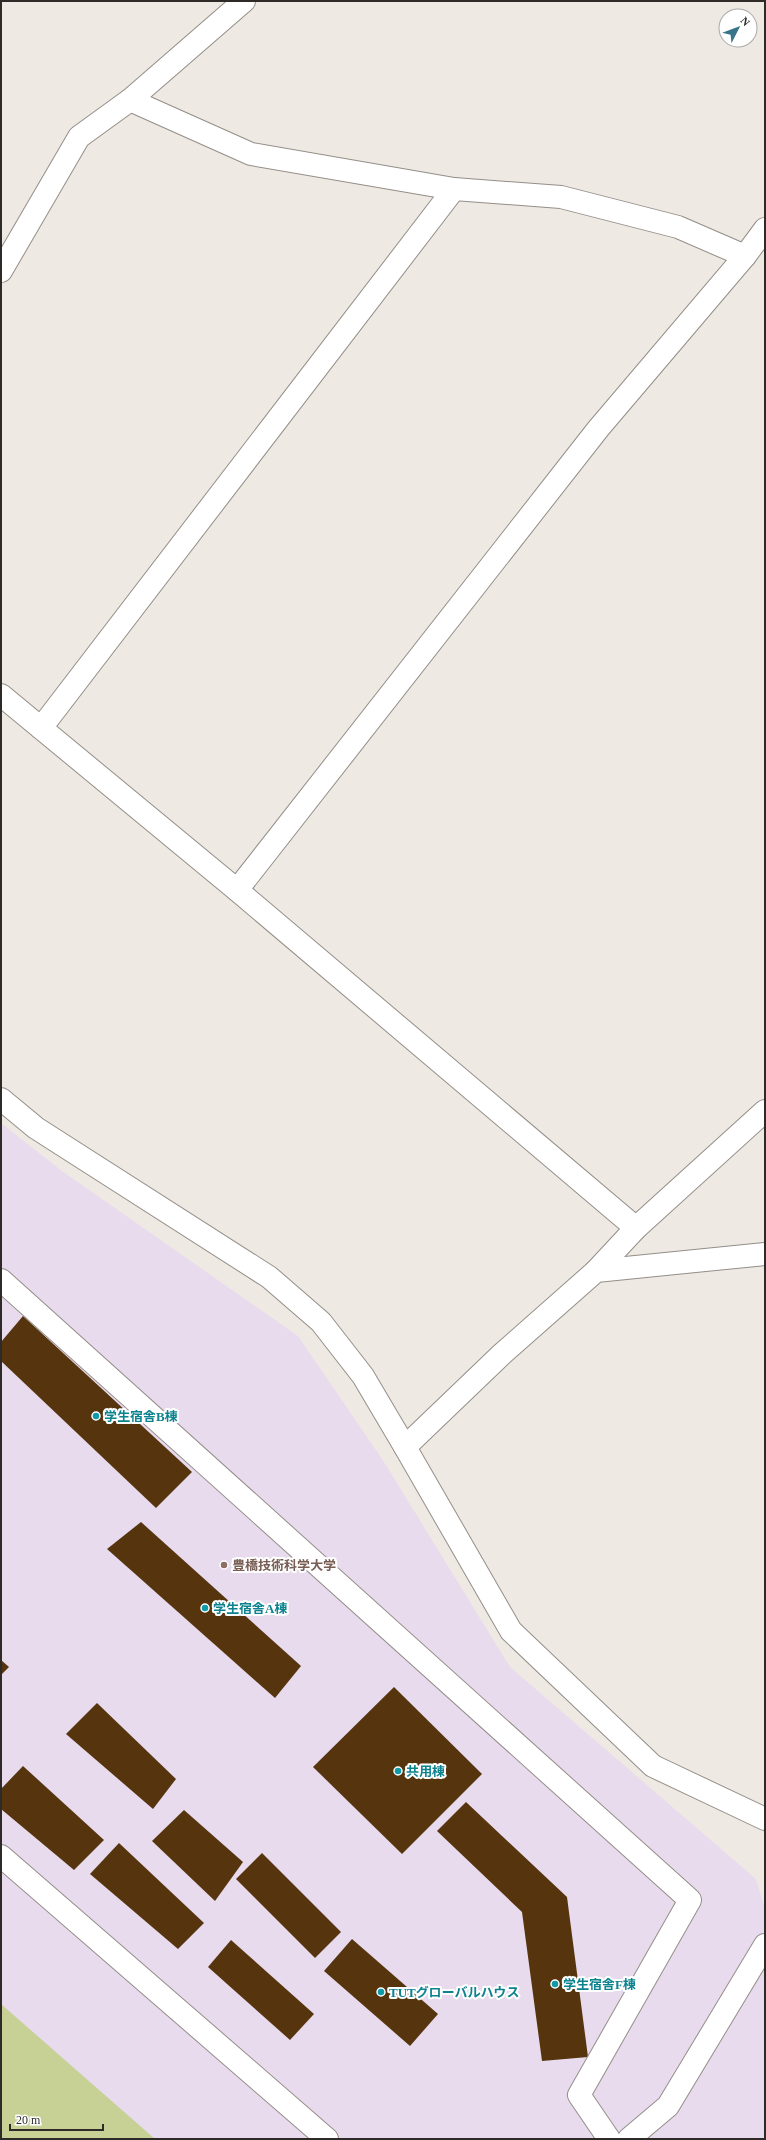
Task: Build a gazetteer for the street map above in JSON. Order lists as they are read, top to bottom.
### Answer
{
  "places": [
    "学生宿舎B棟",
    "豊橋技術科学大学",
    "学生宿舎A棟",
    "共用棟",
    "学生宿舎F棟",
    "TUTグローバルハウス"
  ],
  "scale_bar": "20 m",
  "north": "top right"
}
